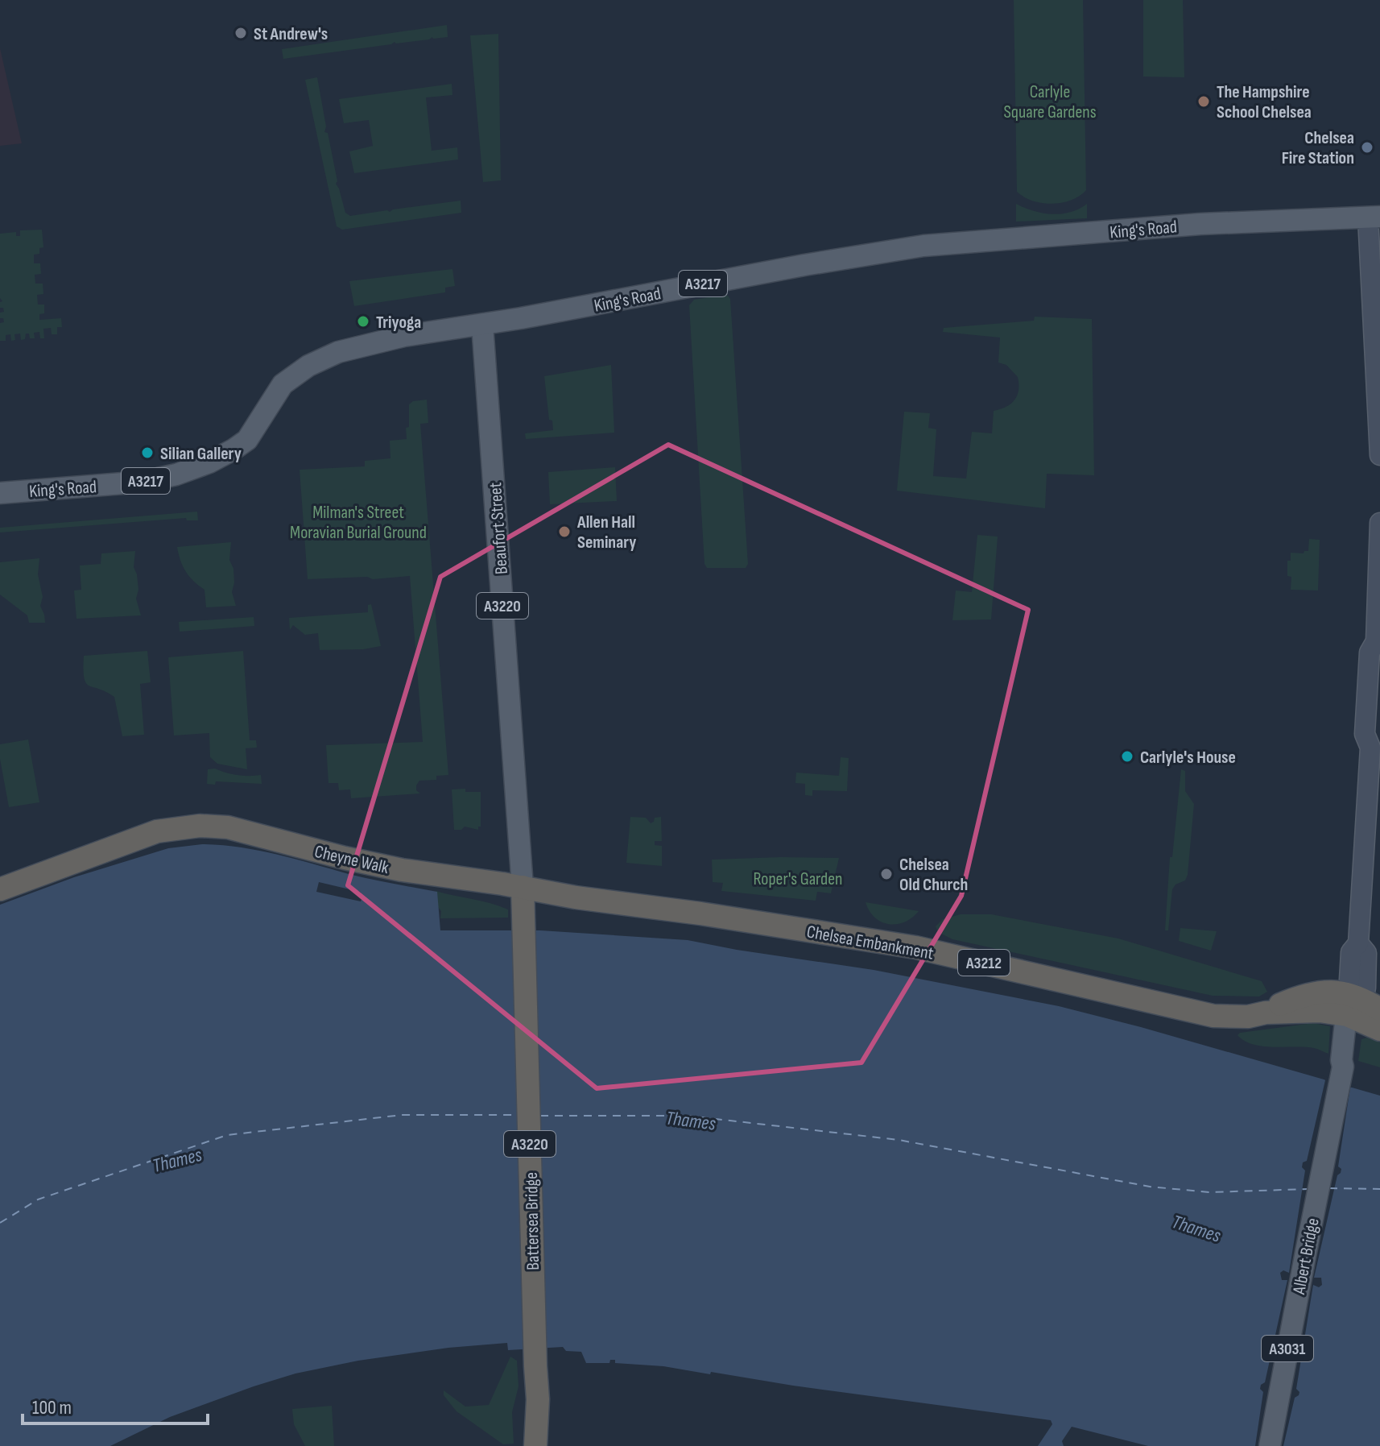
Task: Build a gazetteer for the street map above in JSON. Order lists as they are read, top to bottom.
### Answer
{
  "streets": {
    "highway": [
      "A3220",
      "Cheyne Walk",
      "Chelsea Embankment",
      "A3212",
      "Battersea Bridge"
    ],
    "main road": [
      "King's Road",
      "A3217",
      "Beaufort Street",
      "Albert Bridge",
      "A3031"
    ]
  },
  "crossings": [
    ["King's Road", "Beaufort Street"],
    ["Beaufort Street", "Cheyne Walk"],
    ["Beaufort Street", "Battersea Bridge"],
    ["Cheyne Walk", "Chelsea Embankment"],
    ["Cheyne Walk", "Battersea Bridge"],
    ["Chelsea Embankment", "Albert Bridge"]
  ],
  "water": ["Thames"],
  "parks": ["Carlyle Square Gardens", "Milman's Street Moravian Burial Ground", "Roper's Garden"],
  "places": [
    "St Andrew's",
    "The Hampshire School Chelsea",
    "Chelsea Fire Station",
    "Triyoga",
    "Silian Gallery",
    "Allen Hall Seminary",
    "Carlyle's House",
    "Chelsea Old Church"
  ],
  "scale_bar": "100 m"
}
